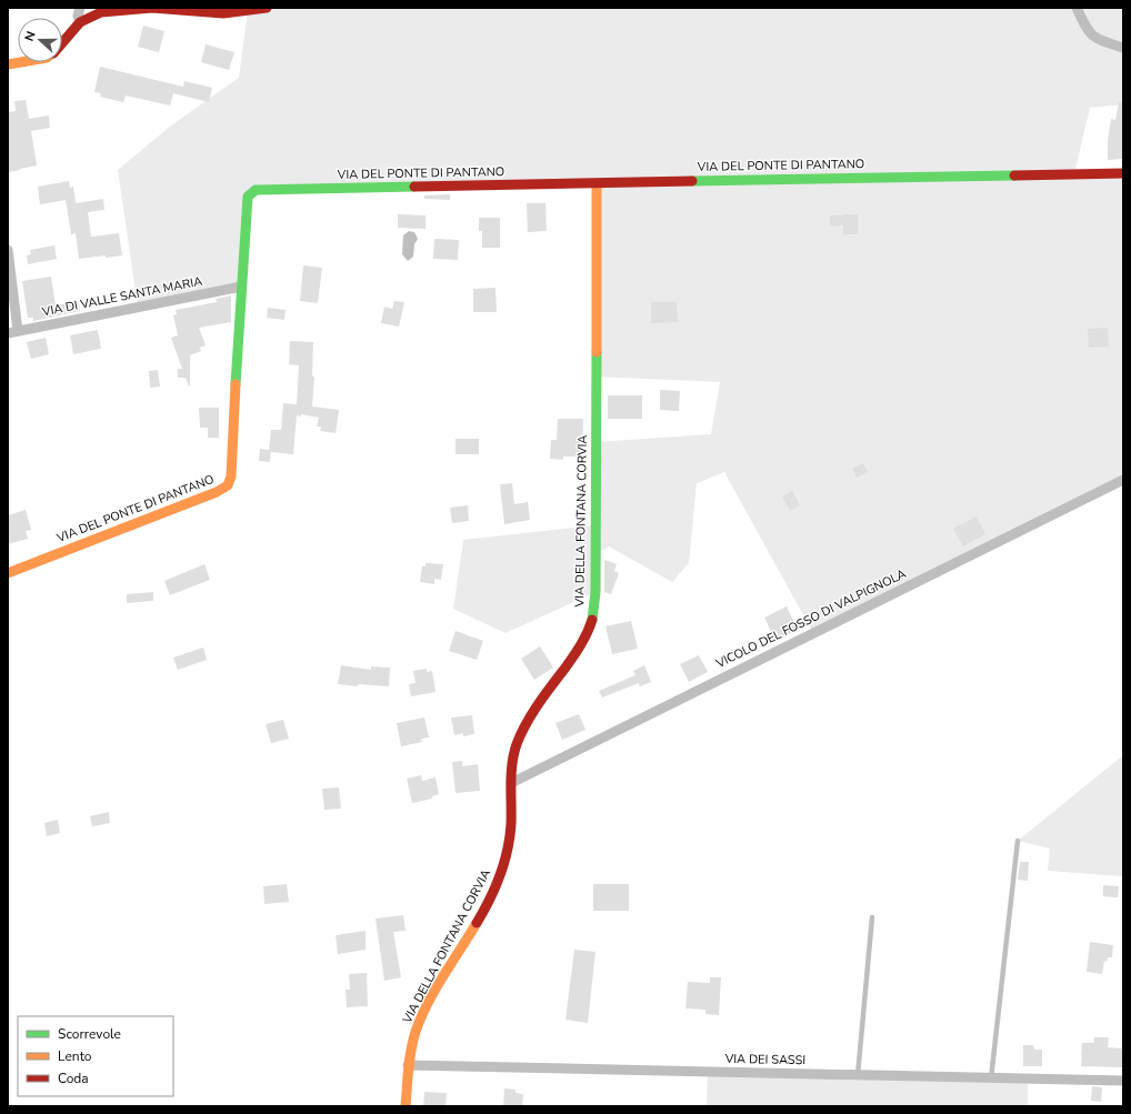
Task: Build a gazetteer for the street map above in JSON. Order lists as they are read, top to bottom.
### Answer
{
  "streets": {
    "street": [
      "VIA DEL PONTE DI PANTANO",
      "VIA DI VALLE SANTA MARIA",
      "VIA DELLA FONTANA CORVIA",
      "VICOLO DEL FOSSO DI VALPIGNOLA",
      "VIA DEI SASSI"
    ]
  },
  "crossings": [
    ["VIA DEL PONTE DI PANTANO", "VIA DI VALLE SANTA MARIA"],
    ["VIA DEL PONTE DI PANTANO", "VIA DELLA FONTANA CORVIA"],
    ["VIA DELLA FONTANA CORVIA", "VICOLO DEL FOSSO DI VALPIGNOLA"],
    ["VIA DELLA FONTANA CORVIA", "VIA DEI SASSI"]
  ],
  "legend": ["Scorrevole", "Lento", "Coda"],
  "north": "left"
}
